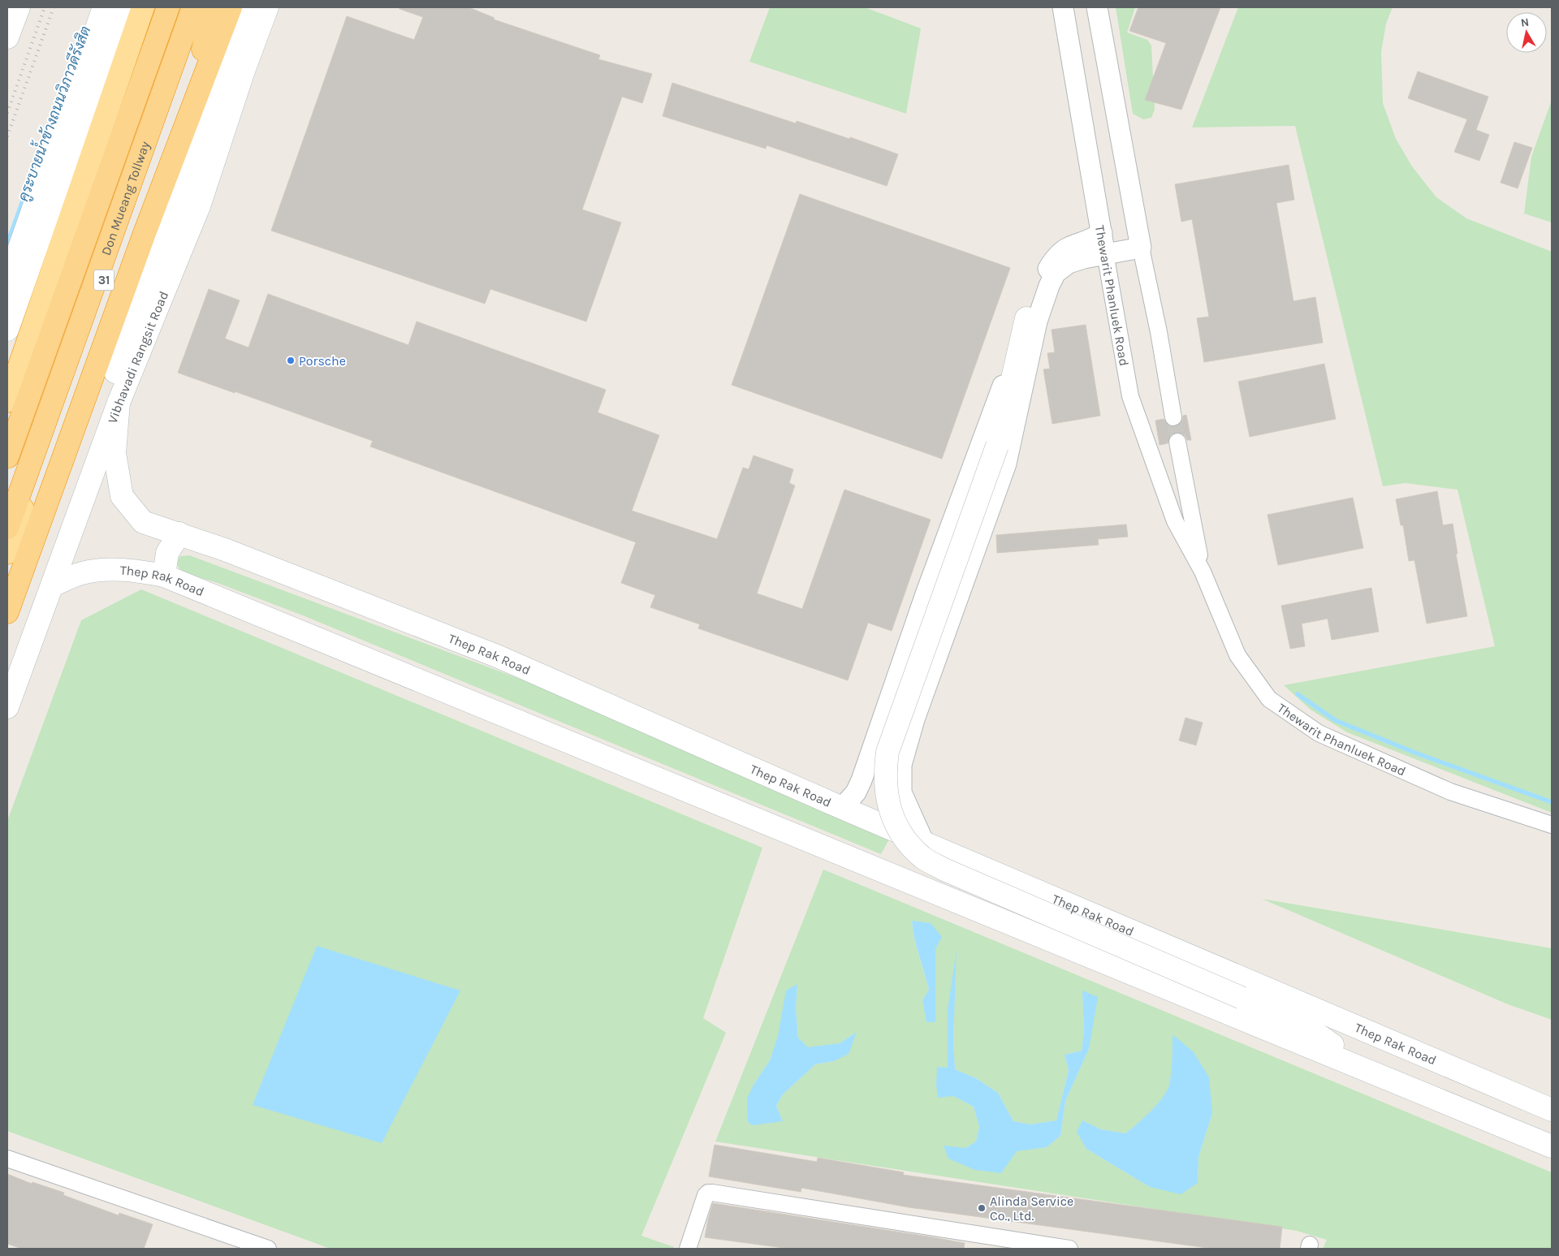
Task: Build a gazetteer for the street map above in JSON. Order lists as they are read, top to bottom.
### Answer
{
  "streets": {
    "highway": ["Don Mueang Tollway", "31"],
    "main road": ["Vibhavadi Rangsit Road", "Thep Rak Road"],
    "street": ["Thewarit Phanluek Road"]
  },
  "crossings": [
    ["Vibhavadi Rangsit Road", "Thep Rak Road"]
  ],
  "water": ["คูระบายน้ำข้างถนนวิภาวดีรังสิต"],
  "places": ["Porsche", "Alinda Service Co., Ltd."],
  "north": "top"
}
